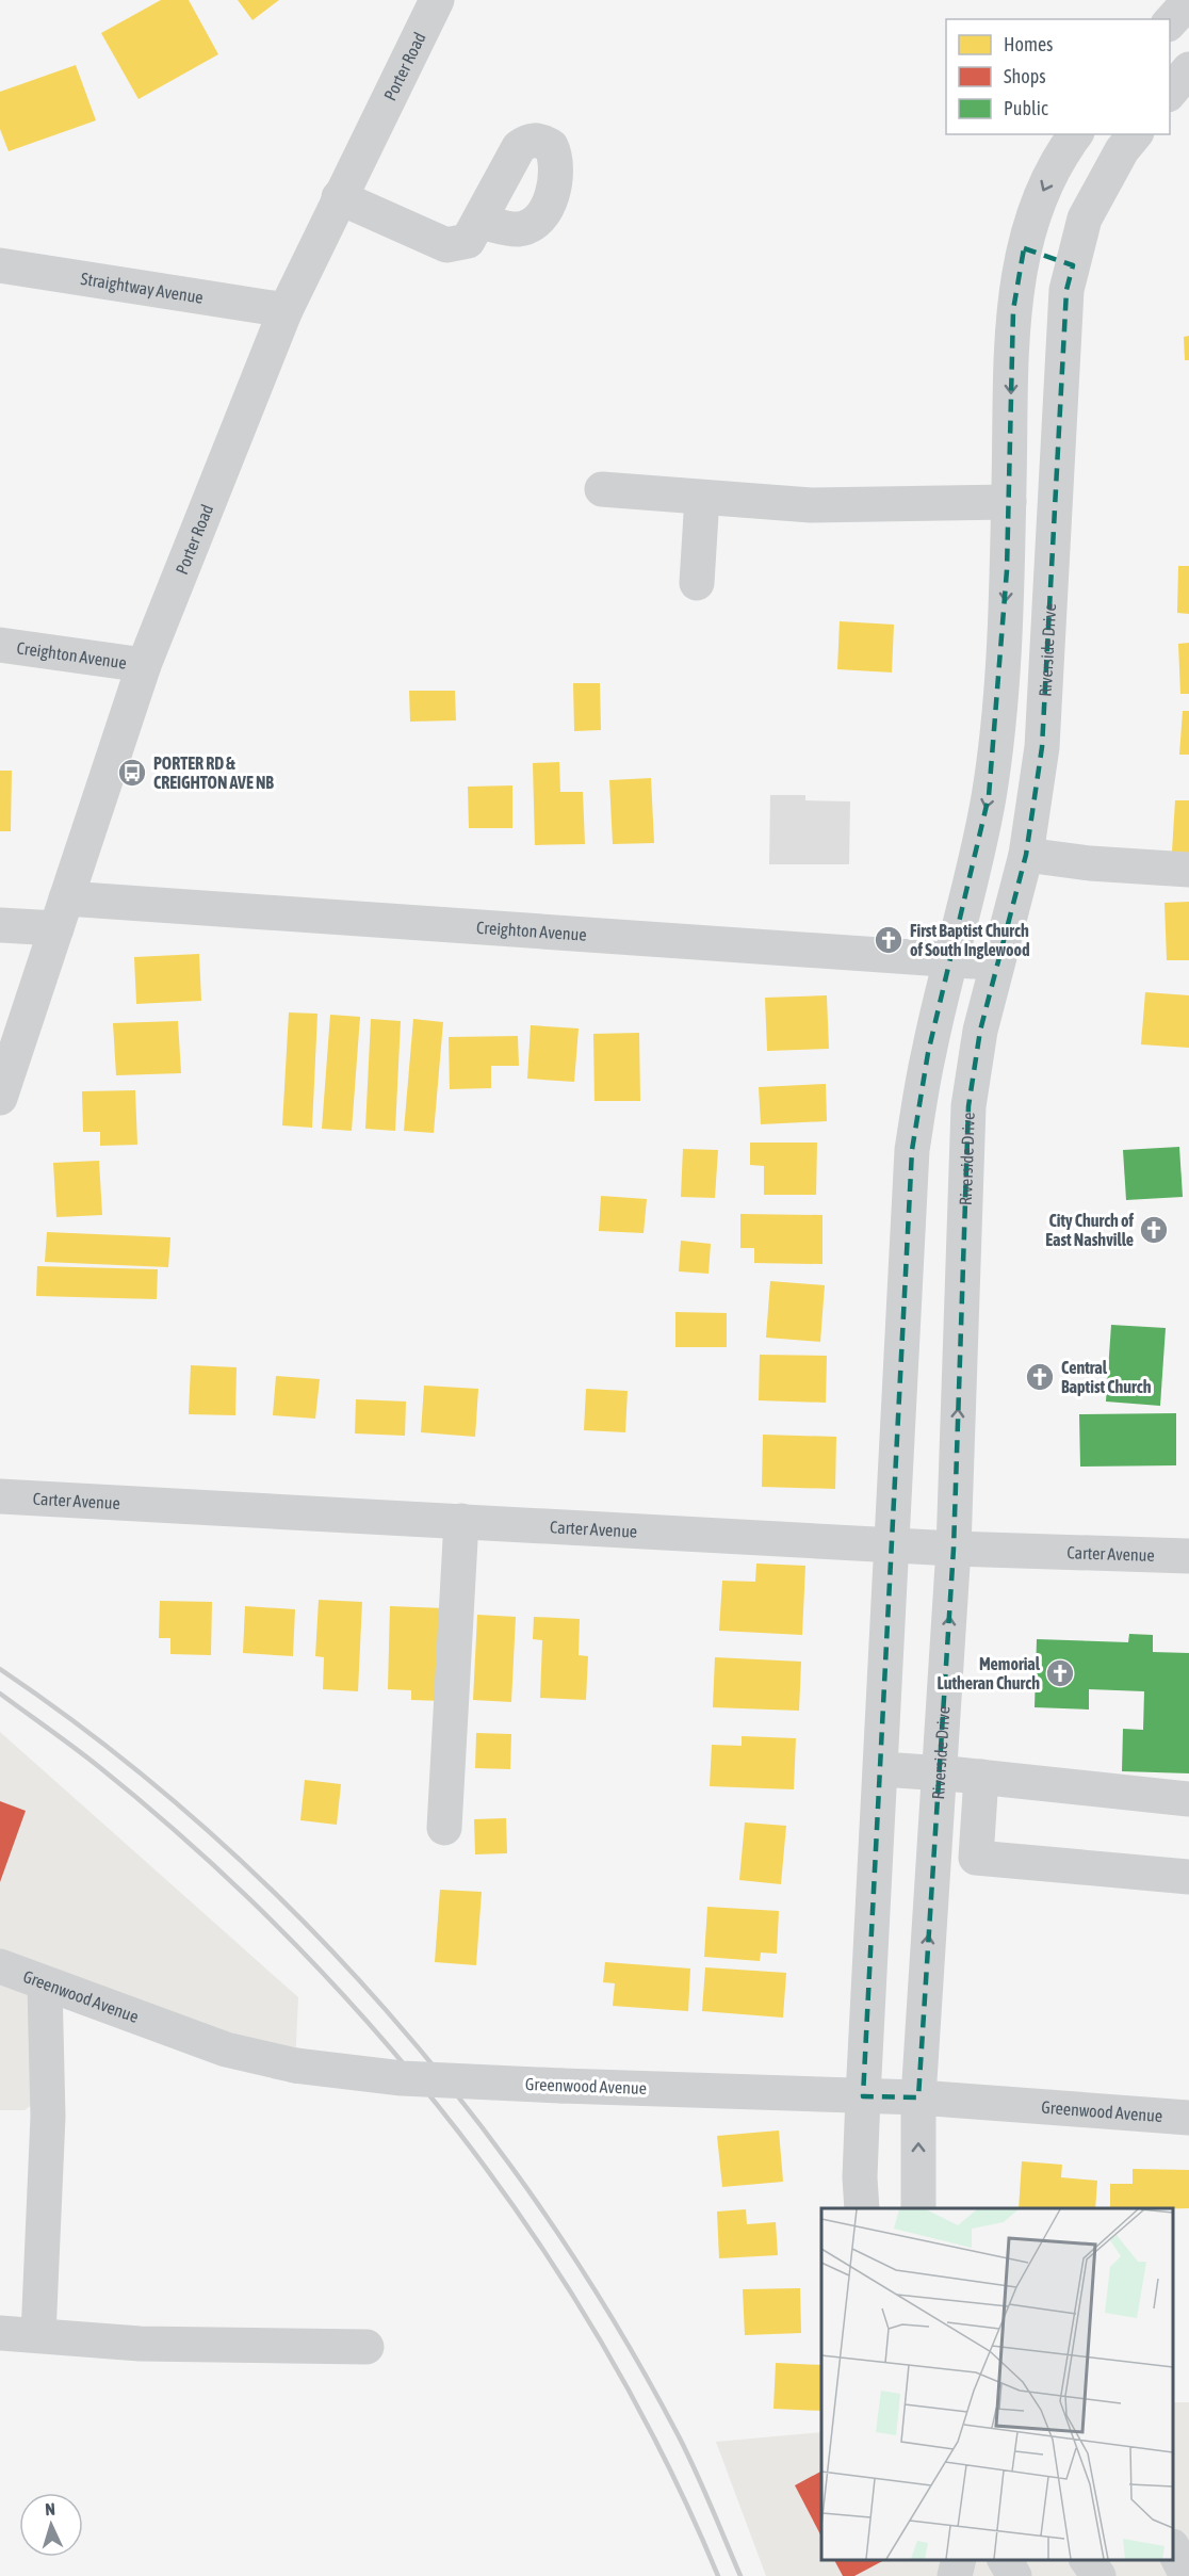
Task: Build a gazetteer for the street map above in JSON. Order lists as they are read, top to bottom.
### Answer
{
  "streets": {
    "street": [
      "Porter Road",
      "Straightway Avenue",
      "Riverside Drive",
      "Creighton Avenue",
      "Carter Avenue",
      "Greenwood Avenue"
    ]
  },
  "crossings": [
    ["Porter Road", "Straightway Avenue"],
    ["Porter Road", "Creighton Avenue"],
    ["Riverside Drive", "Creighton Avenue"],
    ["Riverside Drive", "Carter Avenue"],
    ["Riverside Drive", "Greenwood Avenue"]
  ],
  "places": {
    "bus stop": ["PORTER RD & CREIGHTON AVE NB"],
    "church": [
      "First Baptist Church of South Inglewood",
      "City Church of East Nashville",
      "Central Baptist Church",
      "Memorial Lutheran Church"
    ]
  },
  "legend": ["Homes", "Shops", "Public"],
  "north": "top"
}
